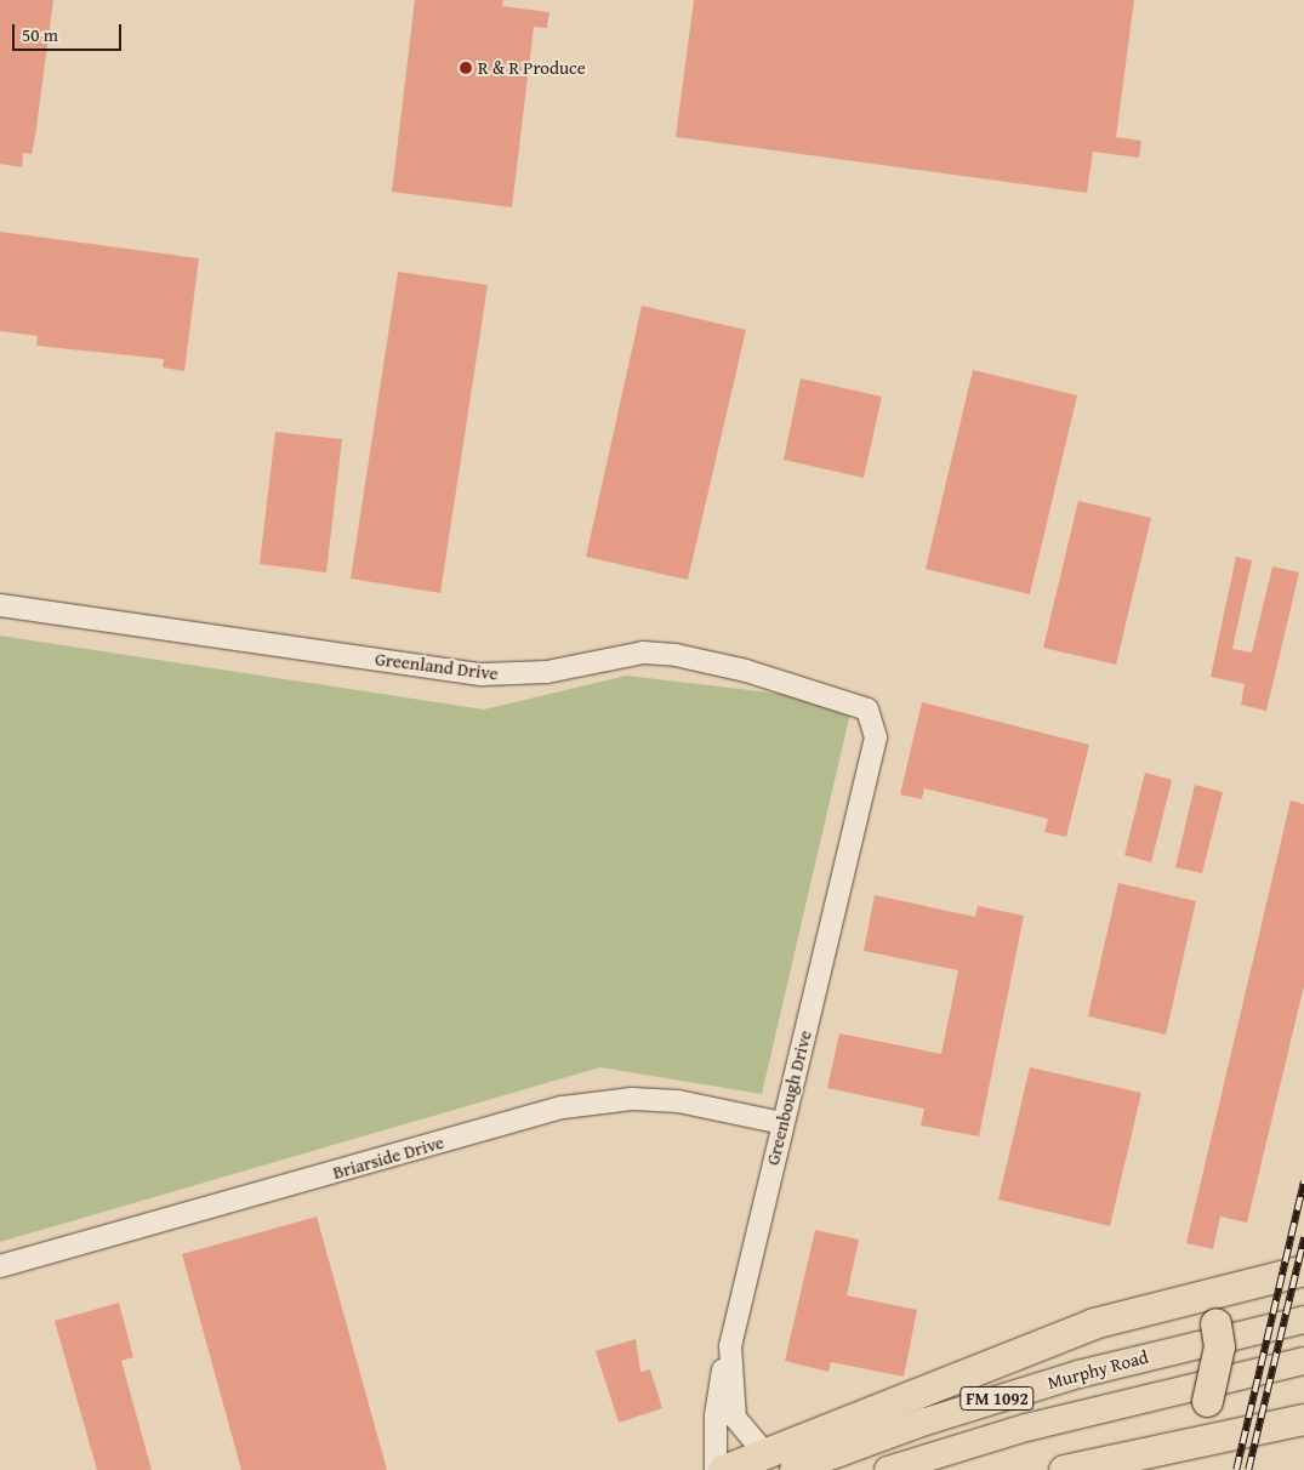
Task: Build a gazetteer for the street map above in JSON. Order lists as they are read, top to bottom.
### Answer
{
  "streets": {
    "main road": ["Murphy Road", "FM 1092"],
    "street": ["Greenland Drive", "Greenbough Drive", "Briarside Drive"]
  },
  "crossings": [
    ["Greenland Drive", "Greenbough Drive"],
    ["Greenbough Drive", "Briarside Drive"]
  ],
  "places": ["R & R Produce"],
  "scale_bar": "50 m"
}
